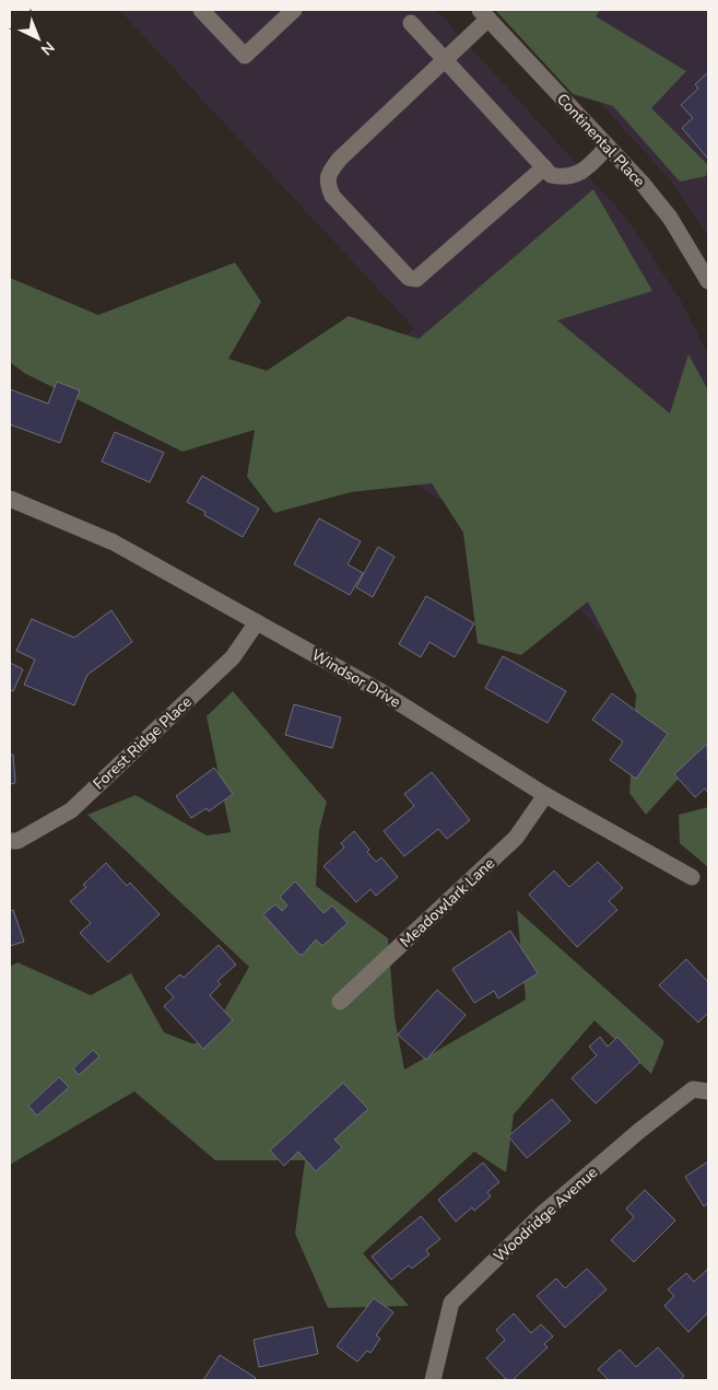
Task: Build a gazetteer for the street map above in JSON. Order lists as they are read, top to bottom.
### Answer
{
  "streets": {
    "street": [
      "Continental Place",
      "Windsor Drive",
      "Forest Ridge Place",
      "Meadowlark Lane",
      "Woodridge Avenue"
    ]
  },
  "crossings": [
    ["Windsor Drive", "Forest Ridge Place"],
    ["Windsor Drive", "Meadowlark Lane"]
  ],
  "north": "bottom right"
}
